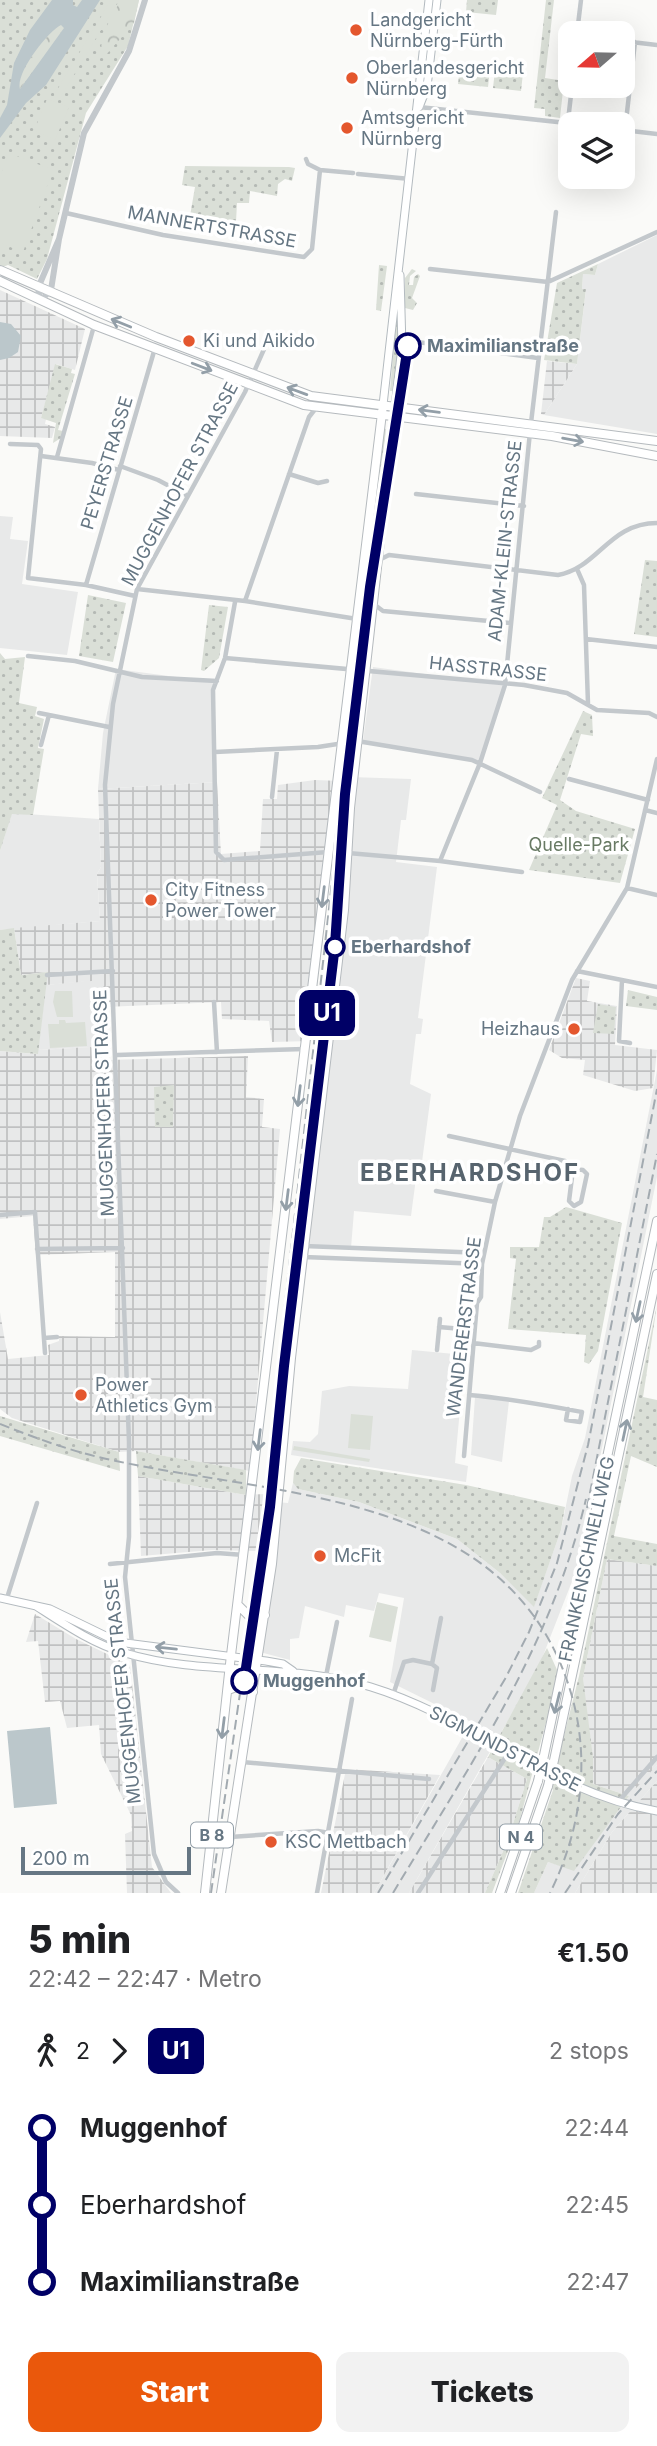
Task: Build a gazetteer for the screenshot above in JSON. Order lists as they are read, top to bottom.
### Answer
{
  "streets": {
    "main road": [
      "FRANKENSCHNELLWEG",
      "SIGMUNDSTRASSE",
      "B 8",
      "N 4"
    ],
    "street": [
      "MANNERTSTRASSE",
      "PEYERSTRASSE",
      "MUGGENHOFER STRASSE",
      "ADAM-KLEIN-STRASSE",
      "HASSTRASSE",
      "WANDERERSTRASSE"
    ]
  },
  "crossings": [
    ["MUGGENHOFER STRASSE", "SIGMUNDSTRASSE"],
    ["ADAM-KLEIN-STRASSE", "HASSTRASSE"],
    ["HASSTRASSE", "B 8"],
    ["SIGMUNDSTRASSE", "B 8"]
  ],
  "districts": ["EBERHARDSHOF"],
  "parks": ["Quelle-Park"],
  "places": [
    "Landgericht Nürnberg-Fürth",
    "Oberlandesgericht Nürnberg",
    "Amtsgericht Nürnberg",
    "Ki und Aikido",
    "Maximilianstraße",
    "City Fitness Power Tower",
    "Eberhardshof",
    "Heizhaus",
    "Power Athletics Gym",
    "McFit",
    "Muggenhof",
    "KSC Mettbach"
  ],
  "lines": ["metro line U1"],
  "scale_bar": "200 m",
  "north": "left",
  "page": {
    "on_map": "U1",
    "scale": "200 m",
    "heading": ["5 min", "22:42 – 22:47 · Metro", "€1.50"],
    "legs": ["2", "U1", "2 stops"],
    "list": [
      {
        "name": "Muggenhof",
        "value": "22:44"
      },
      {
        "name": "Eberhardshof",
        "value": "22:45"
      },
      {
        "name": "Maximilianstraße",
        "value": "22:47"
      }
    ],
    "buttons": ["Start", "Tickets"]
  }
}
